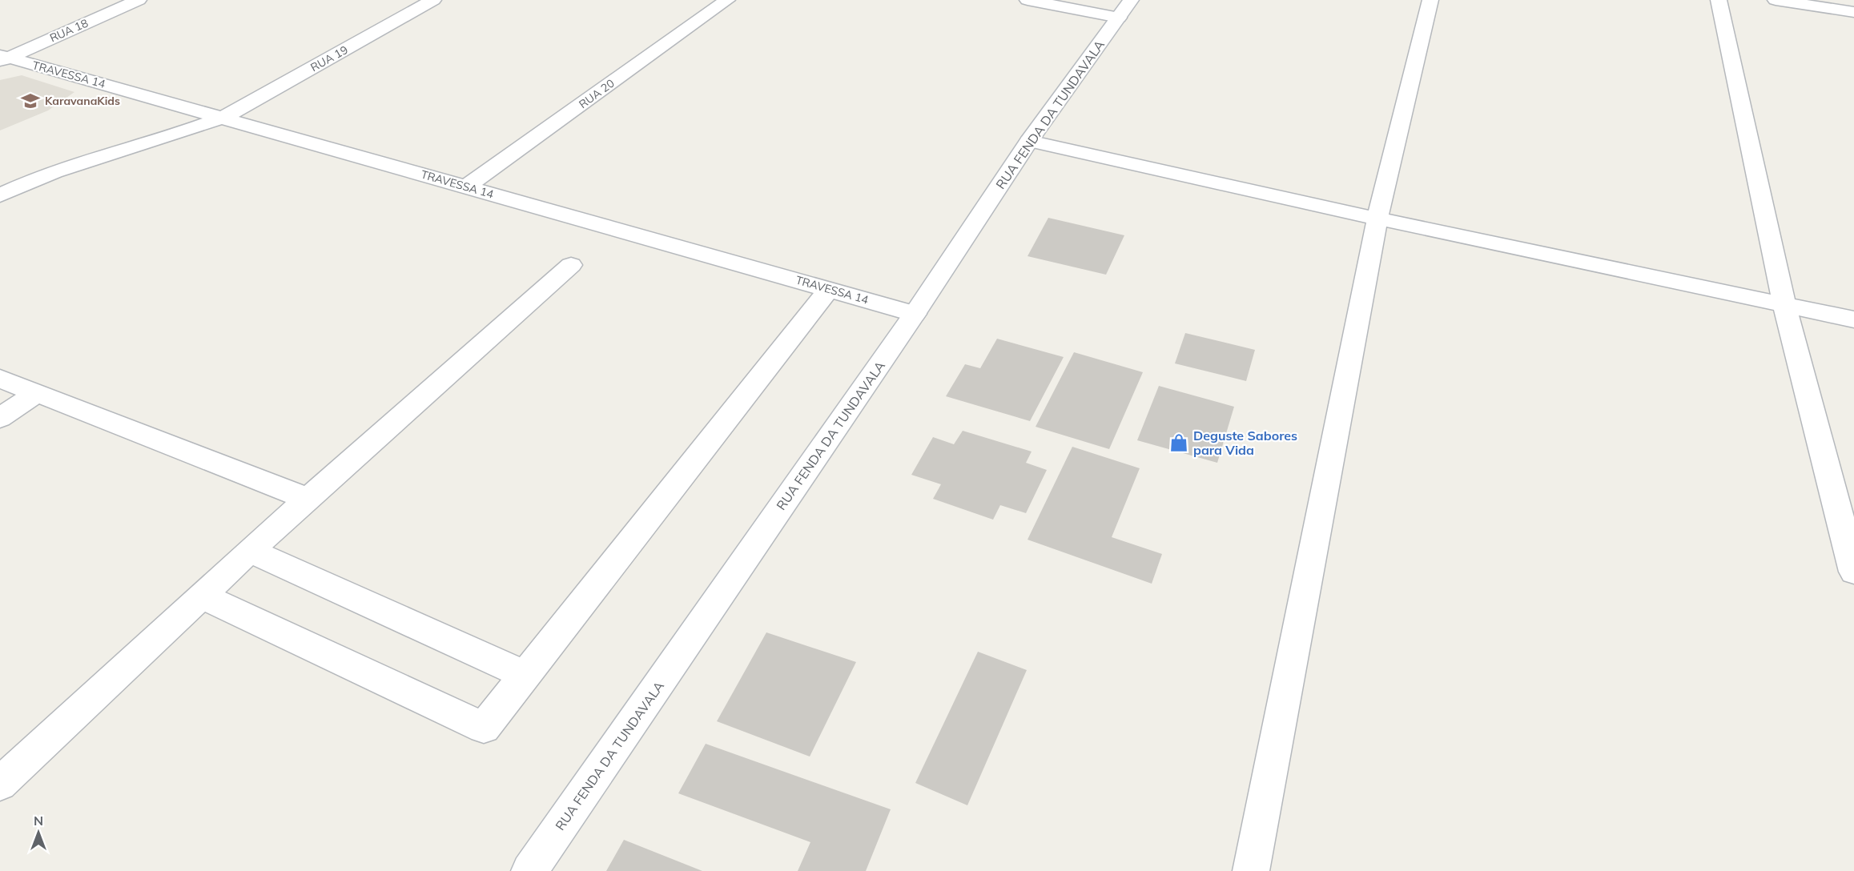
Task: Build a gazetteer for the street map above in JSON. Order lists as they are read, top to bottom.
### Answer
{
  "streets": {
    "street": [
      "RUA 18",
      "RUA 19",
      "TRAVESSA 14",
      "RUA 20",
      "RUA FENDA DA TUNDAVALA"
    ]
  },
  "crossings": [
    ["RUA 18", "TRAVESSA 14"],
    ["RUA 19", "TRAVESSA 14"],
    ["TRAVESSA 14", "RUA 20"],
    ["TRAVESSA 14", "RUA FENDA DA TUNDAVALA"]
  ],
  "places": {
    "school or university": ["KaravanaKids"],
    "shop": ["Deguste Sabores para Vida"]
  },
  "north": "top"
}
